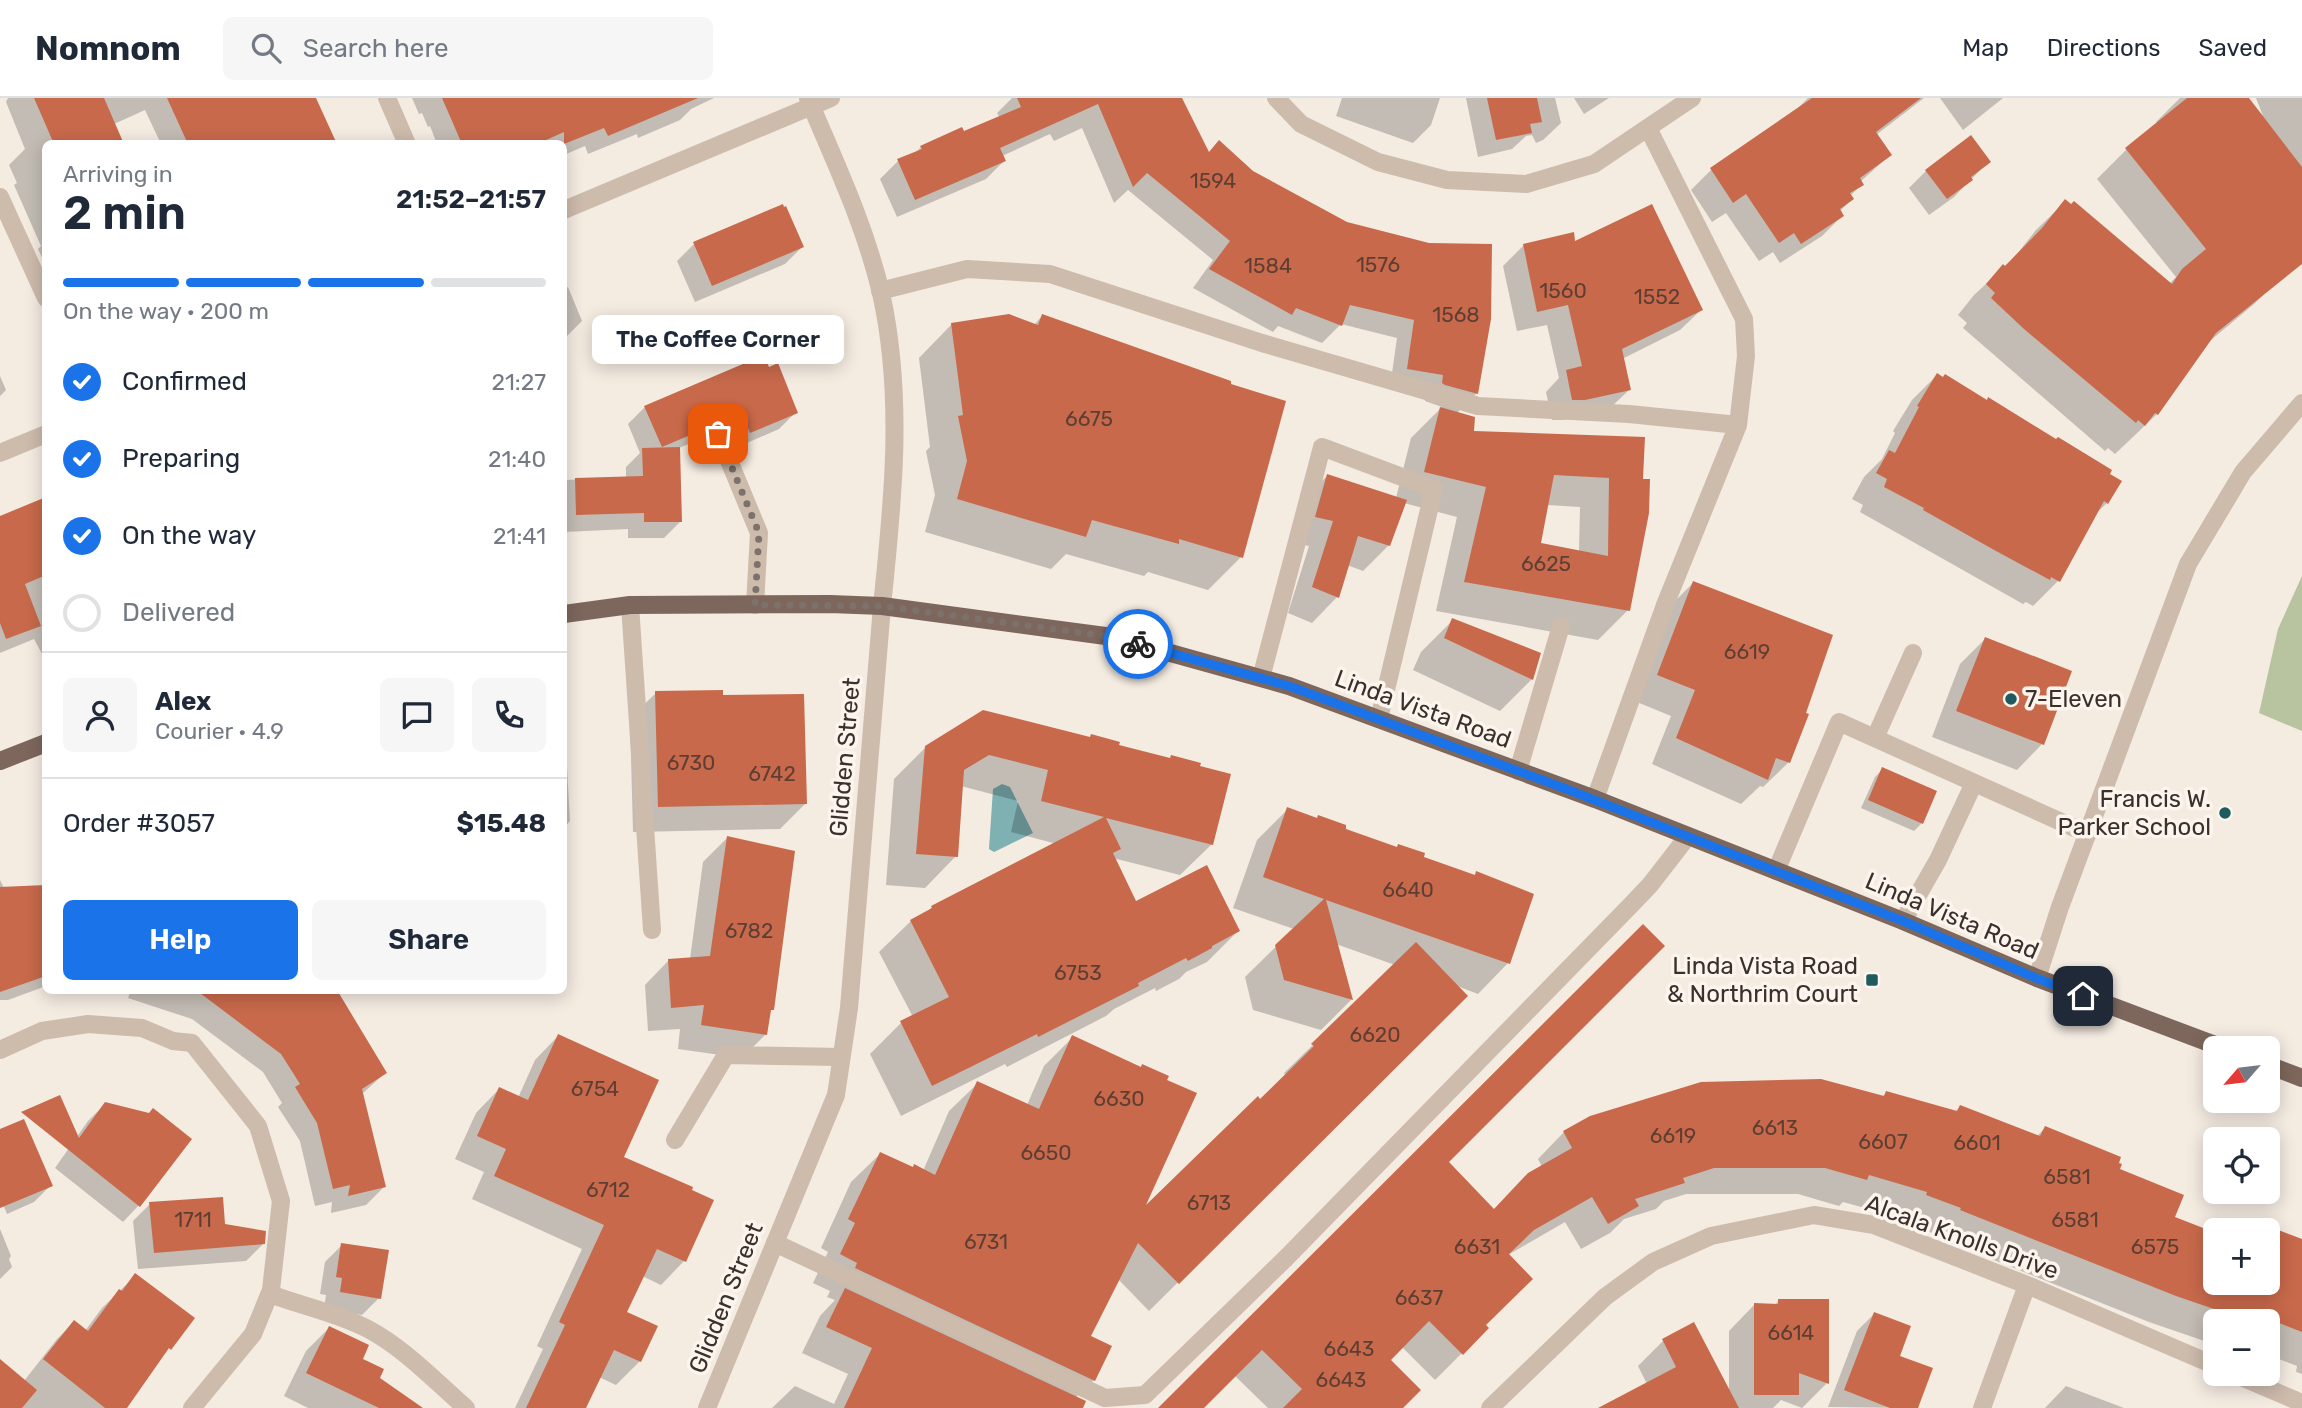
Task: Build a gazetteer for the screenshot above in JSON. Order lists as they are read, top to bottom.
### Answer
{
  "streets": {
    "main road": ["Linda Vista Road"],
    "street": ["Glidden Street", "Alcala Knolls Drive"]
  },
  "crossings": [
    ["Linda Vista Road", "Glidden Street"]
  ],
  "places": {
    "other": ["The Coffee Corner", "7-Eleven", "Francis W. Parker School"],
    "transit": ["Linda Vista Road & Northrim Court"]
  },
  "house_numbers": [
    "1594",
    "1576",
    "1584",
    "1560",
    "1552",
    "1568",
    "6675",
    "6625",
    "6619",
    "6730",
    "6742",
    "6640",
    "6782",
    "6753",
    "6620",
    "6754",
    "6630",
    "6613",
    "6619",
    "6607",
    "6601",
    "6650",
    "6581",
    "6712",
    "6713",
    "1711",
    "6581",
    "6731",
    "6631",
    "6575",
    "6637",
    "6614",
    "6643",
    "6643"
  ],
  "north": "bottom left",
  "page": {
    "header": "Nomnom",
    "search": "Search here",
    "nav": ["Map", "Directions", "Saved"],
    "heading": ["2 min", "Arriving in", "21:52–21:57"],
    "panel": [
      "Alex",
      "Courier · 4.9",
      "Order #3057",
      "$15.48"
    ],
    "bar": "On the way · 200 m",
    "bubble": "The Coffee Corner",
    "list": [
      ["Confirmed", "21:27"],
      ["Preparing", "21:40"],
      ["On the way", "21:41"],
      "Delivered"
    ],
    "buttons": ["Help", "Share"],
    "map_buttons": ["+", "−"]
  }
}
